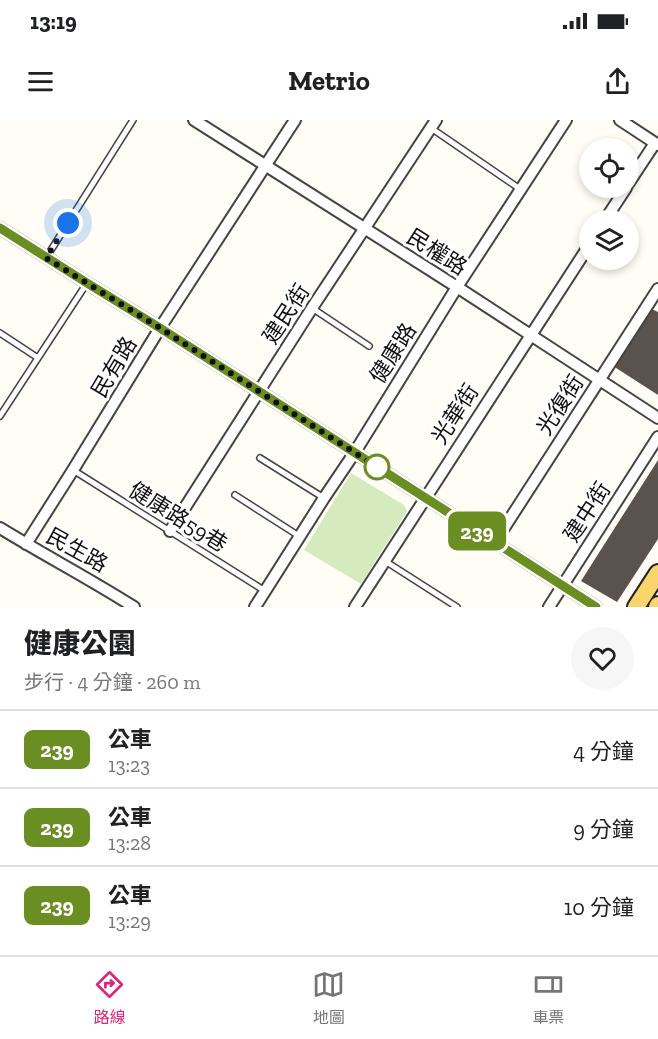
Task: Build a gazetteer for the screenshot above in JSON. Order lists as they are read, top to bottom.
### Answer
{
  "streets": {
    "street": [
      "民權路",
      "建民街",
      "健康路",
      "民有路",
      "光復街",
      "光華街",
      "建中街",
      "民生路"
    ],
    "lane": ["健康路59巷"]
  },
  "crossings": [
    ["民權路", "建民街"],
    ["民權路", "健康路"],
    ["民權路", "民有路"],
    ["民權路", "光復街"],
    ["民權路", "光華街"],
    ["建民街", "健康路59巷"],
    ["健康路", "健康路59巷"],
    ["民有路", "健康路59巷"],
    ["民有路", "民生路"]
  ],
  "lines": ["bus line 239"],
  "page": {
    "status": "13:19",
    "header": "Metrio",
    "on_map": "239",
    "heading": ["健康公園", "步行 · 4 分鐘 · 260 m"],
    "list": [
      {
        "mark": "239",
        "name": "公車",
        "note": "13:23",
        "value": "4 分鐘"
      },
      {
        "mark": "239",
        "name": "公車",
        "note": "13:28",
        "value": "9 分鐘"
      },
      {
        "mark": "239",
        "name": "公車",
        "note": "13:29",
        "value": "10 分鐘"
      }
    ],
    "tabs": ["路線", "地圖", "車票"]
  }
}
